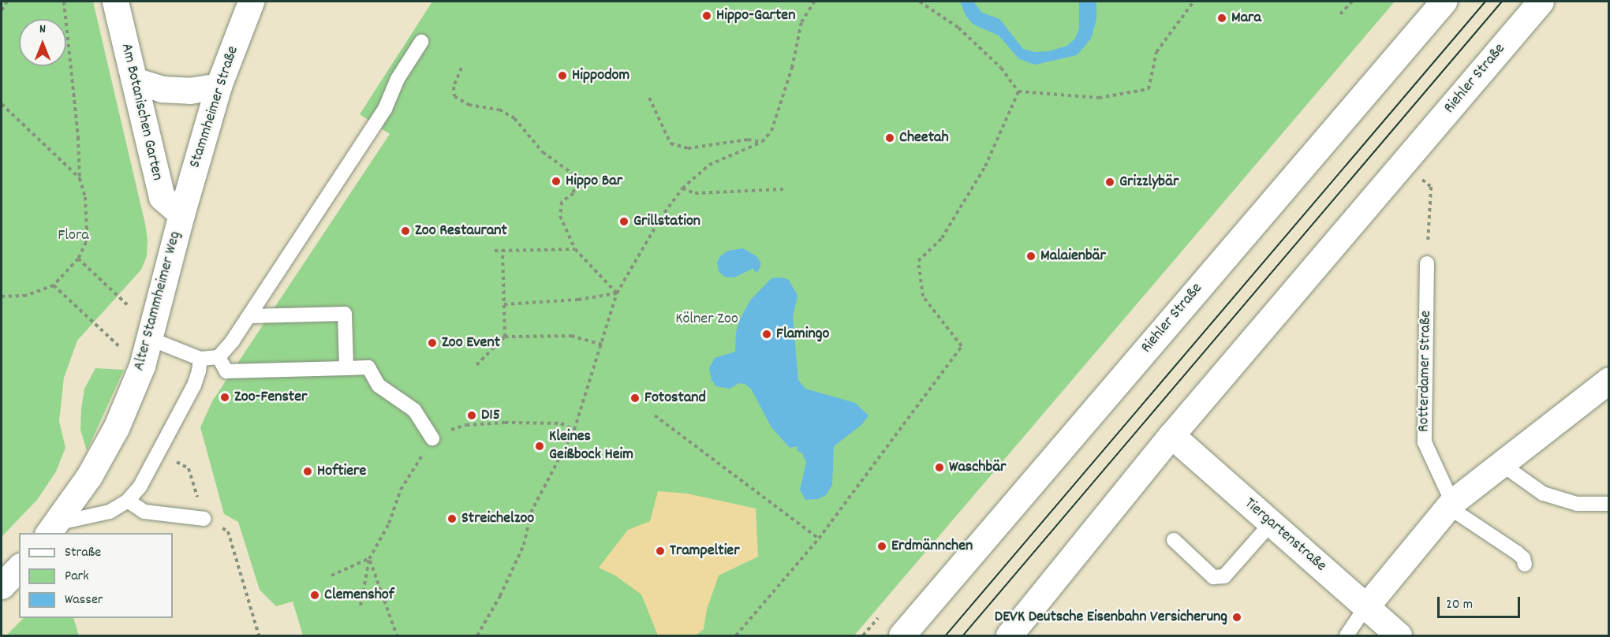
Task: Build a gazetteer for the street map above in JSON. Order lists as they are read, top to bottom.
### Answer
{
  "streets": {
    "main road": [
      "Riehler Straße",
      "Stammheimer Straße",
      "Am Botanischen Garten",
      "Alter Stammheimer Weg",
      "Tiergartenstraße"
    ],
    "lane": ["Rotterdamer Straße"]
  },
  "crossings": [
    ["Riehler Straße", "Tiergartenstraße"],
    ["Stammheimer Straße", "Am Botanischen Garten"],
    ["Stammheimer Straße", "Alter Stammheimer Weg"],
    ["Am Botanischen Garten", "Alter Stammheimer Weg"]
  ],
  "parks": ["Flora", "Kölner Zoo"],
  "places": [
    "Hippo-Garten",
    "Mara",
    "Hippodom",
    "Cheetah",
    "Hippo Bar",
    "Grizzlybär",
    "Grillstation",
    "Zoo Restaurant",
    "Malaienbär",
    "Flamingo",
    "Zoo Event",
    "Zoo-Fenster",
    "Fotostand",
    "D15",
    "Kleines Geißbock Heim",
    "Waschbär",
    "Hoftiere",
    "Streichelzoo",
    "Erdmännchen",
    "Trampeltier",
    "Clemenshof",
    "DEVK Deutsche Eisenbahn Versicherung"
  ],
  "legend": ["Straße", "Park", "Wasser"],
  "scale_bar": "20 m",
  "north": "top"
}
